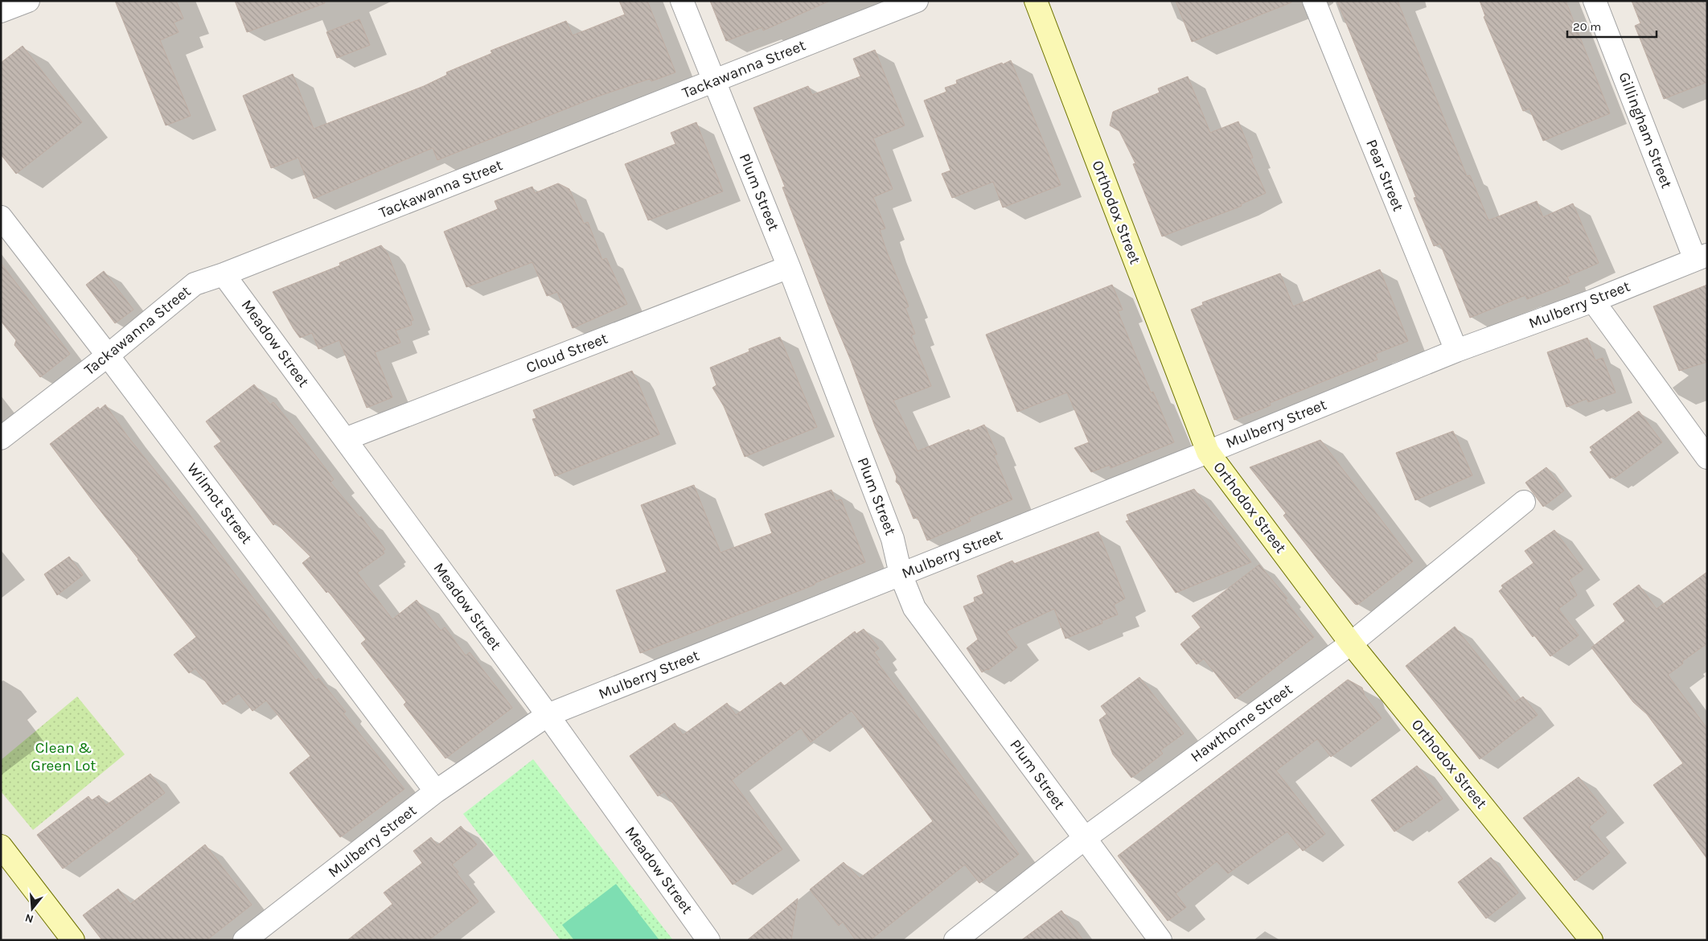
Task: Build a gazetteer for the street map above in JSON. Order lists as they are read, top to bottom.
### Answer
{
  "streets": {
    "street": [
      "Tackawanna Street",
      "Gillingham Street",
      "Pear Street",
      "Plum Street",
      "Orthodox Street",
      "Mulberry Street",
      "Meadow Street",
      "Cloud Street",
      "Wilmot Street",
      "Hawthorne Street"
    ]
  },
  "crossings": [
    ["Tackawanna Street", "Plum Street"],
    ["Tackawanna Street", "Meadow Street"],
    ["Tackawanna Street", "Wilmot Street"],
    ["Gillingham Street", "Mulberry Street"],
    ["Pear Street", "Mulberry Street"],
    ["Plum Street", "Mulberry Street"],
    ["Plum Street", "Cloud Street"],
    ["Plum Street", "Hawthorne Street"],
    ["Orthodox Street", "Mulberry Street"],
    ["Orthodox Street", "Hawthorne Street"],
    ["Mulberry Street", "Meadow Street"],
    ["Mulberry Street", "Wilmot Street"],
    ["Meadow Street", "Cloud Street"]
  ],
  "parks": ["Clean & Green Lot"],
  "scale_bar": "20 m",
  "north": "bottom"
}
